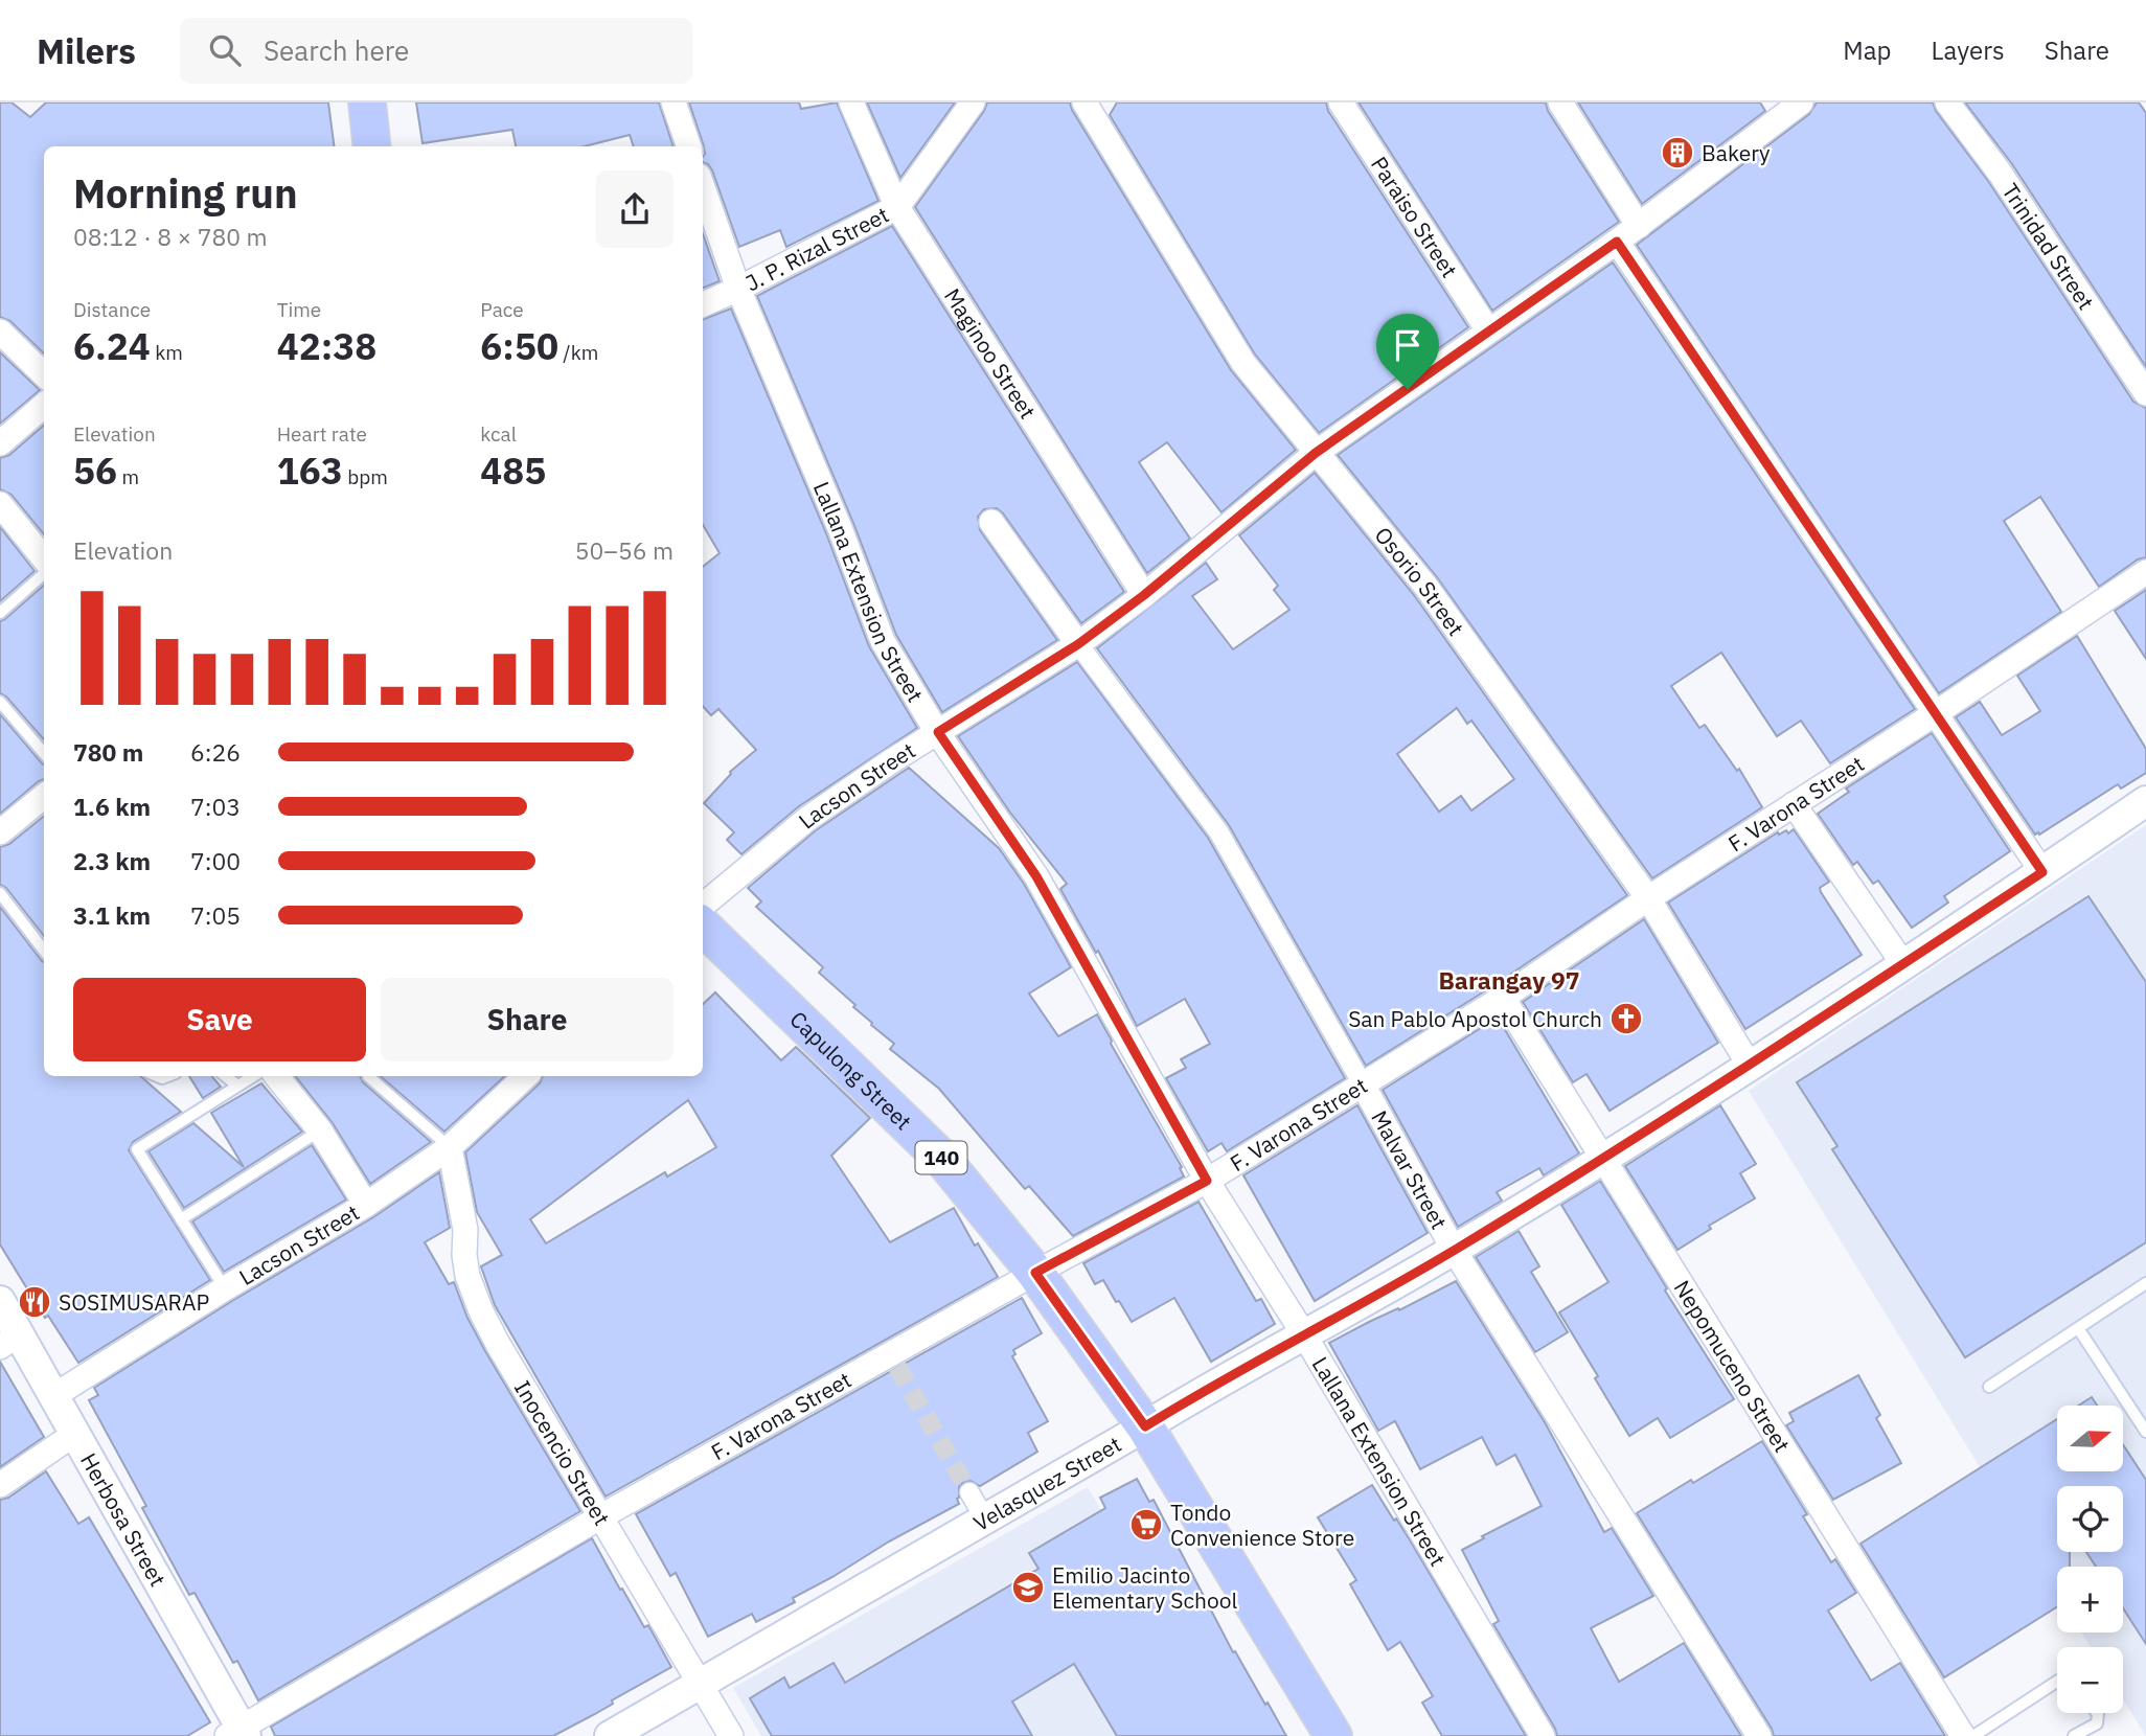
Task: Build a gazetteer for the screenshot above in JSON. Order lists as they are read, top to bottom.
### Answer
{
  "streets": {
    "main road": ["Capulong Street", "140"],
    "street": [
      "Paraiso Street",
      "Trinidad Street",
      "J. P. Rizal Street",
      "Maginoo Street",
      "Osorio Street",
      "Lallana Extension Street",
      "Lacson Street",
      "F. Varona Street",
      "Malvar Street",
      "Nepomuceno Street",
      "Inocencio Street",
      "Velasquez Street",
      "Herbosa Street"
    ]
  },
  "crossings": [
    ["Paraiso Street", "Lacson Street"],
    ["J. P. Rizal Street", "Maginoo Street"],
    ["J. P. Rizal Street", "Lallana Extension Street"],
    ["Maginoo Street", "Lacson Street"],
    ["Osorio Street", "Lacson Street"],
    ["Osorio Street", "F. Varona Street"],
    ["Osorio Street", "Velasquez Street"],
    ["Lallana Extension Street", "Lacson Street"],
    ["Lallana Extension Street", "F. Varona Street"],
    ["Lallana Extension Street", "Velasquez Street"],
    ["Lacson Street", "Malvar Street"],
    ["Lacson Street", "Inocencio Street"],
    ["Lacson Street", "Herbosa Street"],
    ["F. Varona Street", "Capulong Street"],
    ["F. Varona Street", "Malvar Street"],
    ["F. Varona Street", "Nepomuceno Street"],
    ["F. Varona Street", "Inocencio Street"],
    ["F. Varona Street", "Herbosa Street"],
    ["Capulong Street", "Velasquez Street"],
    ["Malvar Street", "Velasquez Street"],
    ["Nepomuceno Street", "Velasquez Street"],
    ["Inocencio Street", "Velasquez Street"]
  ],
  "districts": ["Barangay 97"],
  "places": {
    "building": ["Bakery"],
    "church": ["San Pablo Apostol Church"],
    "restaurant": ["SOSIMUSARAP"],
    "supermarket": ["Tondo Convenience Store"],
    "school or university": ["Emilio Jacinto Elementary School"]
  },
  "north": "right",
  "page": {
    "header": "Milers",
    "search": "Search here",
    "nav": ["Map", "Layers", "Share"],
    "heading": ["Morning run", "08:12 · 8 × 780 m"],
    "stats": [
      ["Distance", "6.24 km"],
      ["Time", "42:38"],
      ["Pace", "6:50 /km"],
      ["Elevation", "56 m"],
      ["Heart rate", "163 bpm"],
      ["kcal", "485"]
    ],
    "chart": ["Elevation", "50–56 m"],
    "list": [
      {
        "name": "780 m",
        "note": "6:26"
      },
      {
        "name": "1.6 km",
        "note": "7:03"
      },
      {
        "name": "2.3 km",
        "note": "7:00"
      },
      {
        "name": "3.1 km",
        "note": "7:05"
      }
    ],
    "buttons": ["Save", "Share"],
    "map_buttons": ["+", "−"]
  }
}
